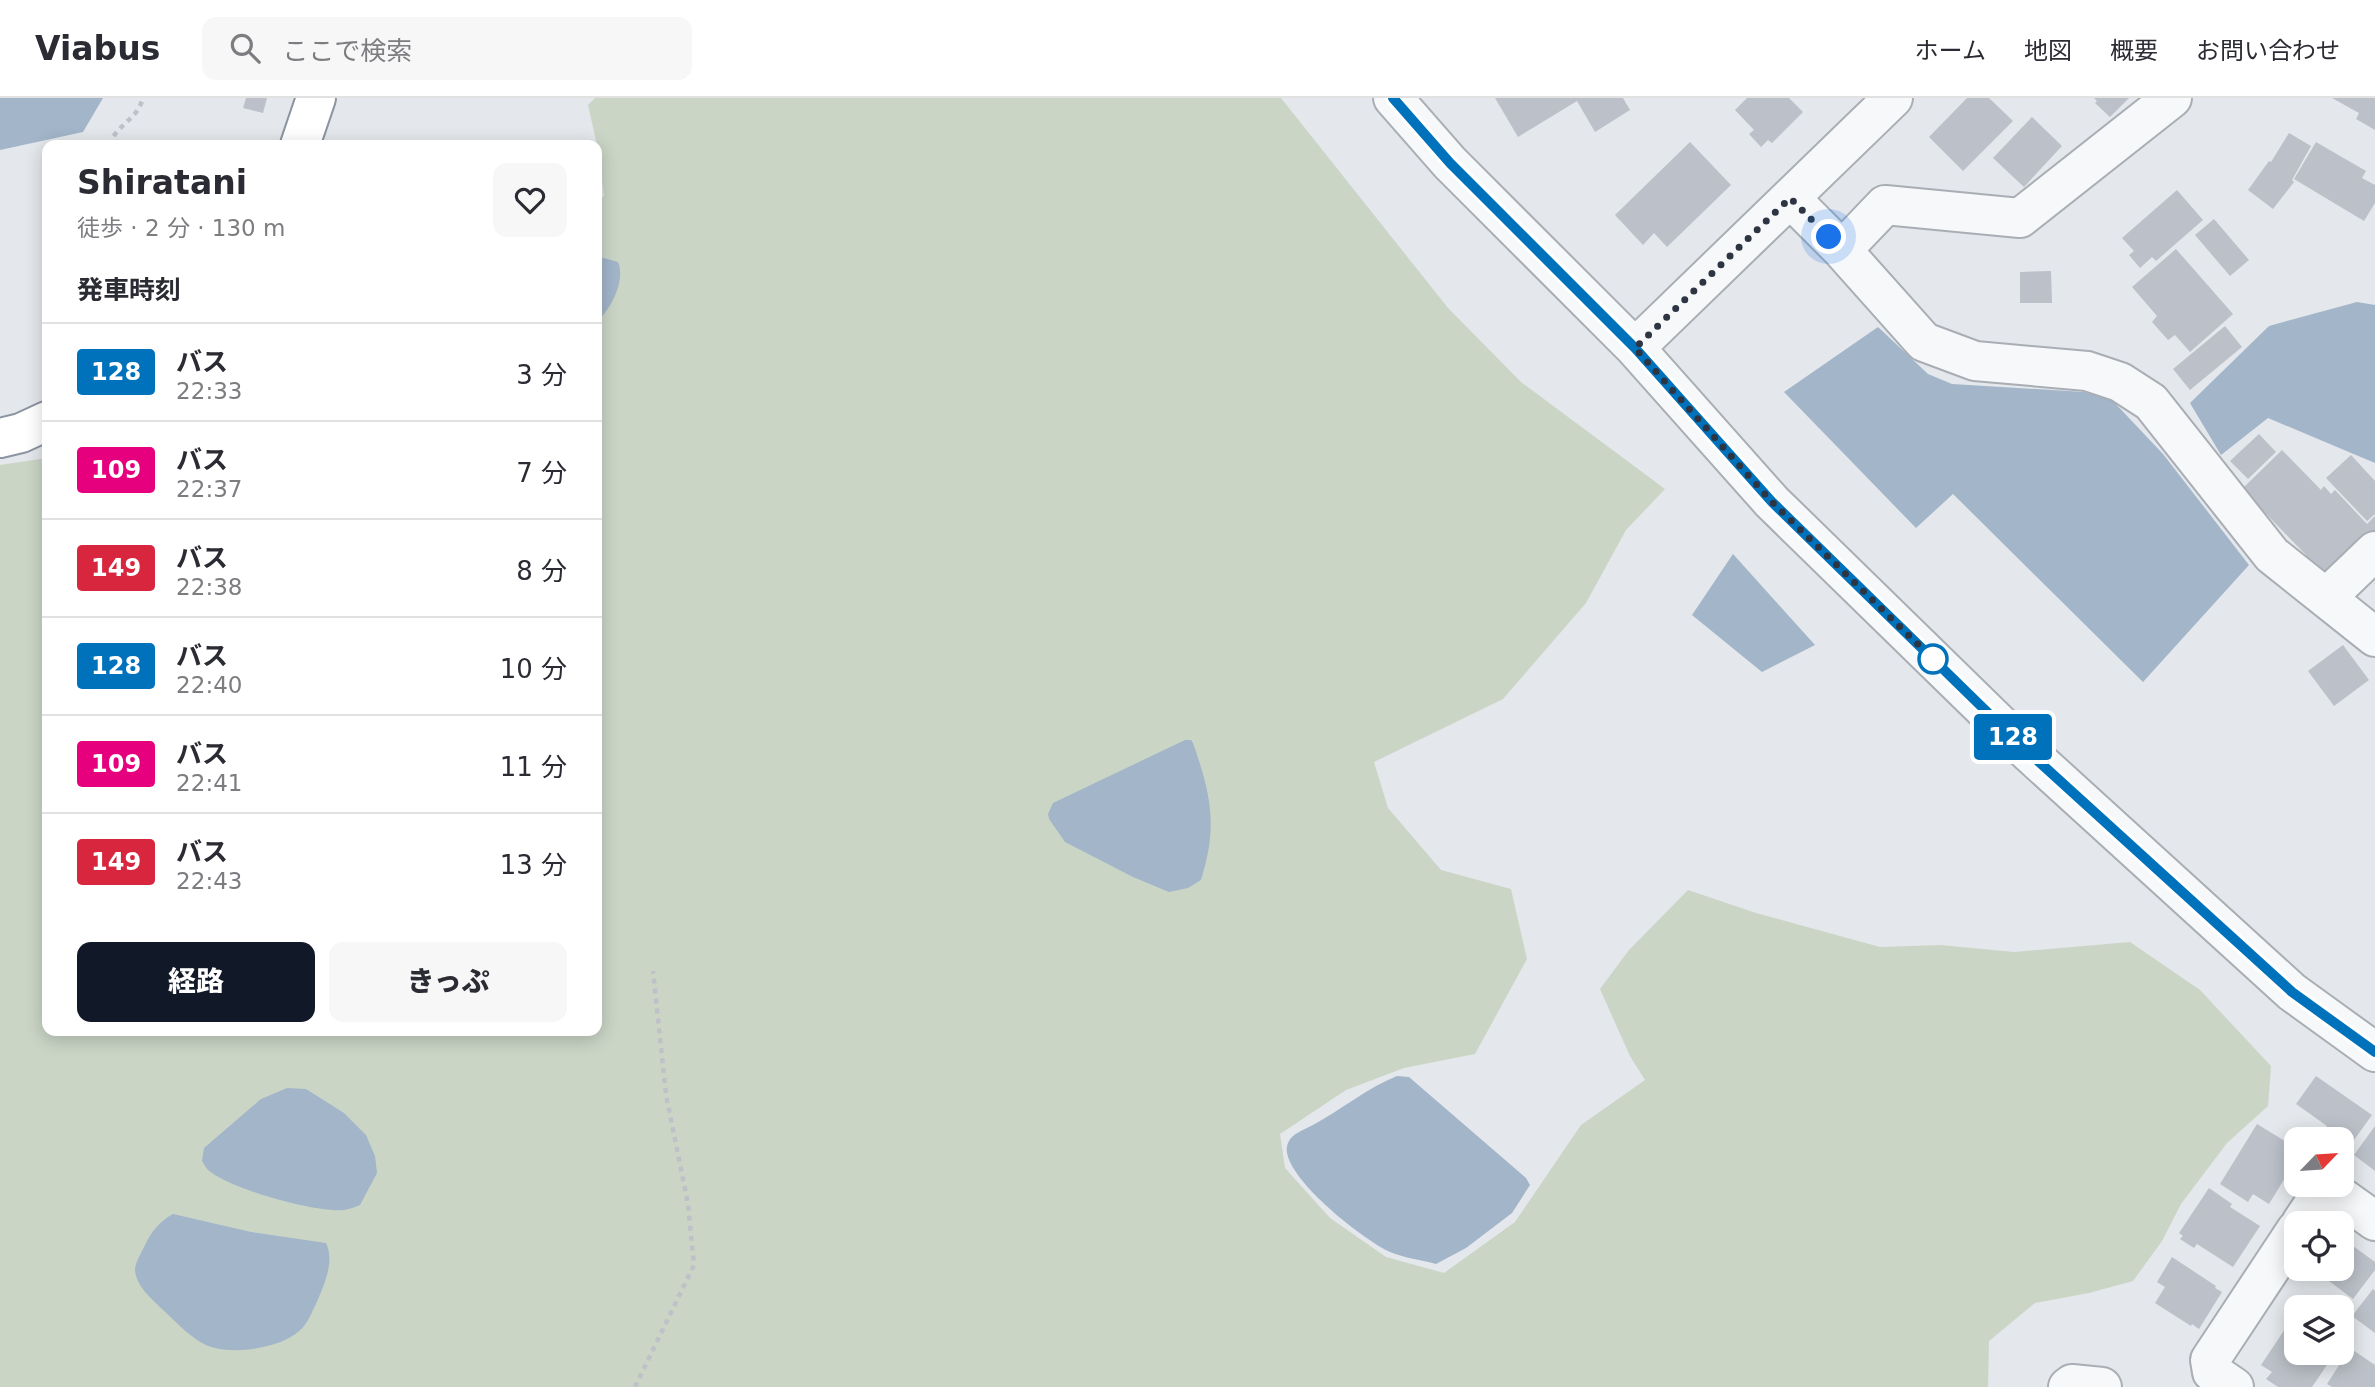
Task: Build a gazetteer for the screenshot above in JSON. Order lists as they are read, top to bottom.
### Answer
{
  "lines": ["bus line 128"],
  "north": "top right",
  "page": {
    "header": "Viabus",
    "search": "ここで検索",
    "nav": [
      "ホーム",
      "地図",
      "概要",
      "お問い合わせ"
    ],
    "on_map": "128",
    "heading": [
      ["Shiratani", "徒歩 · 2 分 · 130 m"],
      "発車時刻"
    ],
    "list": [
      {
        "mark": "128",
        "name": "バス",
        "note": "22:33",
        "value": "3 分"
      },
      {
        "mark": "109",
        "name": "バス",
        "note": "22:37",
        "value": "7 分"
      },
      {
        "mark": "149",
        "name": "バス",
        "note": "22:38",
        "value": "8 分"
      },
      {
        "mark": "128",
        "name": "バス",
        "note": "22:40",
        "value": "10 分"
      },
      {
        "mark": "109",
        "name": "バス",
        "note": "22:41",
        "value": "11 分"
      },
      {
        "mark": "149",
        "name": "バス",
        "note": "22:43",
        "value": "13 分"
      }
    ],
    "buttons": ["経路", "きっぷ"]
  }
}
